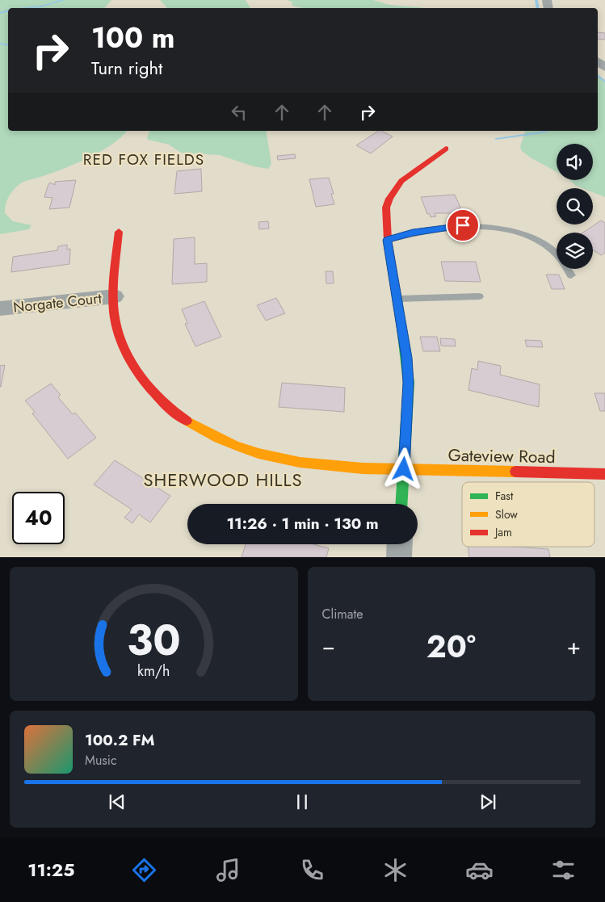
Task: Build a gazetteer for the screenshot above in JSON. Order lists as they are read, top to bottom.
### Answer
{
  "streets": {
    "street": ["Norgate Court", "Gateview Road"]
  },
  "crossings": [
    ["Norgate Court", "Gateview Road"]
  ],
  "districts": ["RED FOX FIELDS", "SHERWOOD HILLS"],
  "legend": ["Fast", "Slow", "Jam"],
  "page": {
    "turn": ["100 m", "Turn right"],
    "limit": "40",
    "trip": "11:26 · 1 min · 130 m",
    "tile": "Climate",
    "heat": ["−", "20°", "+"],
    "song": ["100.2 FM", "Music"],
    "tabs": "11:25",
    "gauge": ["30", "km/h"]
  }
}
